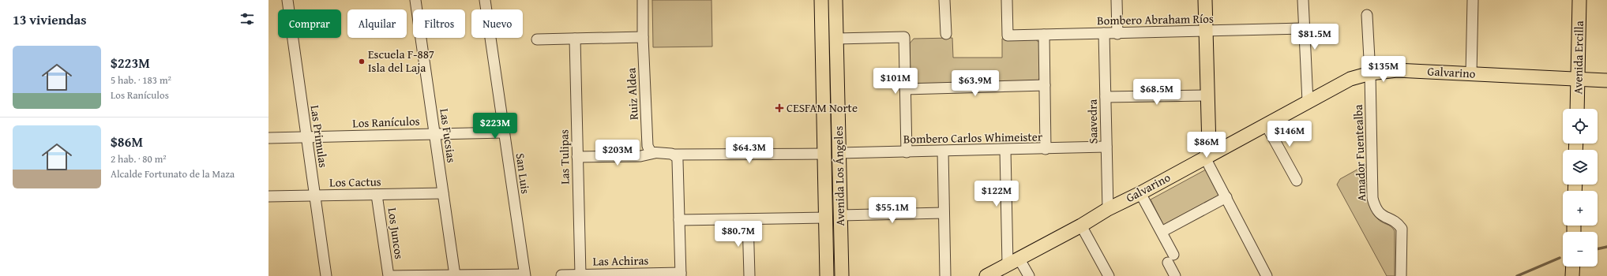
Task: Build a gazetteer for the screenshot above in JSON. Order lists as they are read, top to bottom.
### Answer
{
  "streets": {
    "main road": ["Avenida Ercilla", "Galvarino", "Avenida Los Ángeles"],
    "street": [
      "Bombero Abraham Ríos",
      "Ruiz Aldea",
      "Saavedra",
      "Los Ranículos",
      "Las Fucsias",
      "Las Primulas",
      "Bombero Carlos Whimeister",
      "Amador Fuentealba",
      "Las Tulipas",
      "San Luis",
      "Los Cactus",
      "Los Juncos",
      "Las Achiras"
    ]
  },
  "crossings": [
    ["Bombero Abraham Ríos", "Saavedra"],
    ["Avenida Ercilla", "Galvarino"],
    ["Galvarino", "Saavedra"],
    ["Galvarino", "Amador Fuentealba"],
    ["Saavedra", "Bombero Carlos Whimeister"],
    ["Los Ranículos", "Las Fucsias"],
    ["Los Ranículos", "Las Primulas"],
    ["Los Ranículos", "San Luis"],
    ["Las Fucsias", "Los Cactus"],
    ["Las Primulas", "Los Cactus"],
    ["Bombero Carlos Whimeister", "Avenida Los Ángeles"],
    ["Las Tulipas", "Las Achiras"],
    ["Los Cactus", "Los Juncos"]
  ],
  "places": {
    "other": ["Escuela F-887 Isla del Laja"],
    "health": ["CESFAM Norte"]
  },
  "page": {
    "heading": "13 viviendas",
    "chip": [
      "Comprar",
      "Alquilar",
      "Filtros",
      "Nuevo"
    ],
    "price": [
      "$81.5M",
      "$135M",
      "$101M",
      "$63.9M",
      "$68.5M",
      "$223M",
      "$146M",
      "$86M",
      "$64.3M",
      "$203M",
      "$122M",
      "$55.1M",
      "$80.7M"
    ],
    "list": [
      {
        "name": "$223M",
        "note": "5 hab. · 183 m² · Los Ranículos"
      },
      {
        "name": "$86M",
        "note": "2 hab. · 80 m² · Alcalde Fortunato de la Maza"
      }
    ],
    "map_buttons": ["+", "−"]
  }
}
